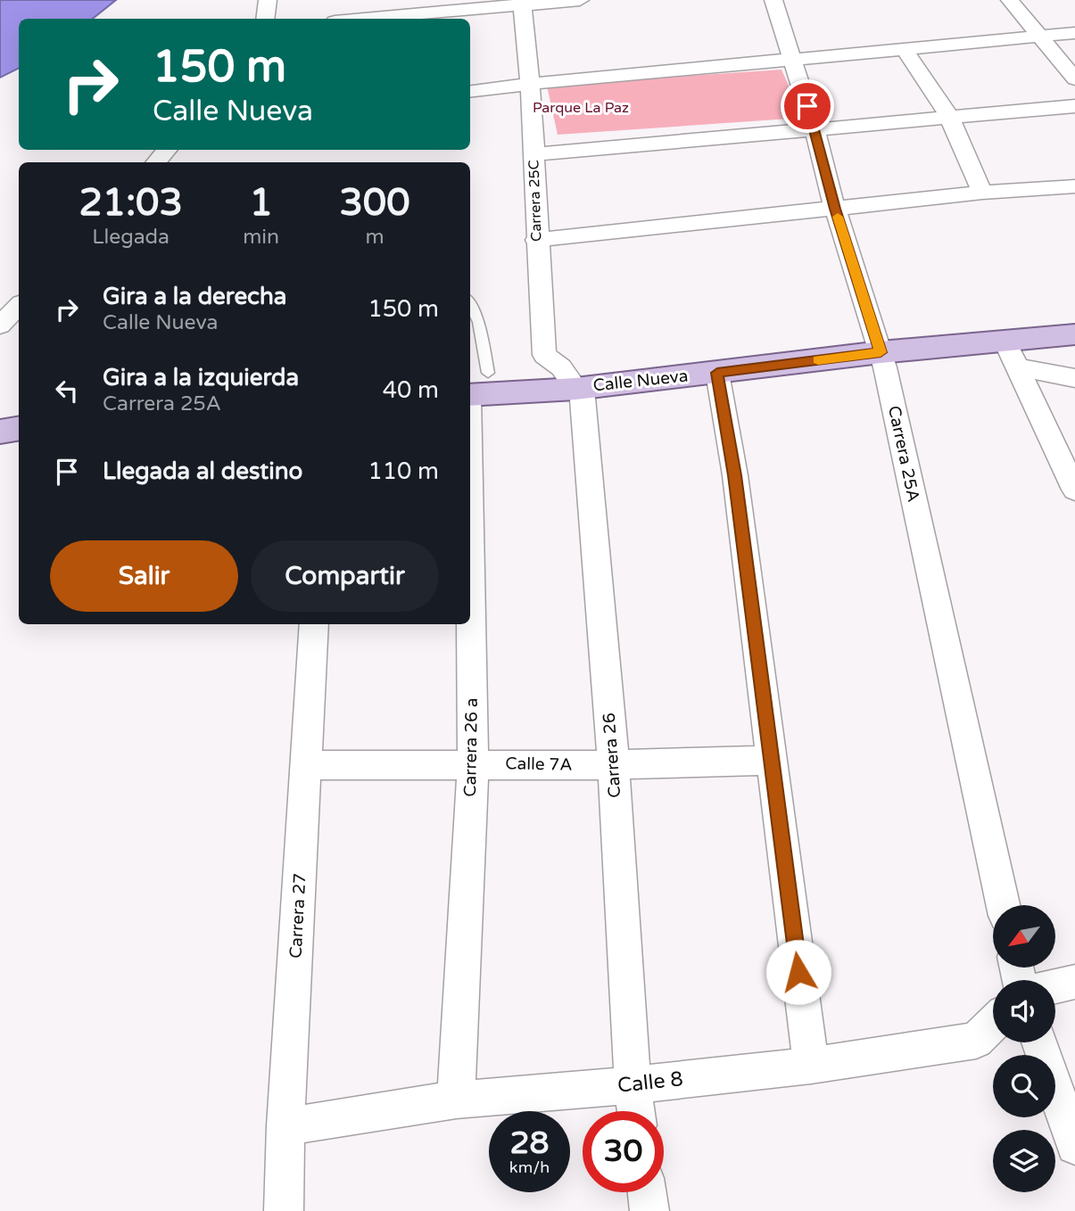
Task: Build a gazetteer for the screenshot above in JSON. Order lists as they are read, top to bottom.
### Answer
{
  "streets": {
    "main road": ["Calle Nueva"],
    "street": [
      "Carrera 25C",
      "Carrera 25A",
      "Carrera 26 a",
      "Carrera 26",
      "Calle 7A",
      "Carrera 27",
      "Calle 8"
    ]
  },
  "crossings": [
    ["Carrera 25C", "Calle Nueva"],
    ["Carrera 25C", "Carrera 26"],
    ["Calle Nueva", "Carrera 25A"],
    ["Calle Nueva", "Carrera 26 a"],
    ["Calle Nueva", "Carrera 26"],
    ["Carrera 26 a", "Calle 7A"],
    ["Carrera 26 a", "Calle 8"],
    ["Carrera 26", "Calle 7A"],
    ["Carrera 26", "Calle 8"],
    ["Calle 7A", "Carrera 27"],
    ["Carrera 27", "Calle 8"]
  ],
  "parks": ["Parque La Paz"],
  "north": "bottom left",
  "page": {
    "turn": ["150 m", "Calle Nueva"],
    "eta": [
      "21:03",
      "Llegada",
      "1",
      "min",
      "300",
      "m"
    ],
    "list": [
      {
        "name": "Gira a la derecha",
        "note": "Calle Nueva",
        "value": "150 m"
      },
      {
        "name": "Gira a la izquierda",
        "note": "Carrera 25A",
        "value": "40 m"
      },
      {
        "name": "Llegada al destino",
        "value": "110 m"
      }
    ],
    "buttons": ["Salir", "Compartir"],
    "speed": "28 km/h",
    "limit": "30"
  }
}
